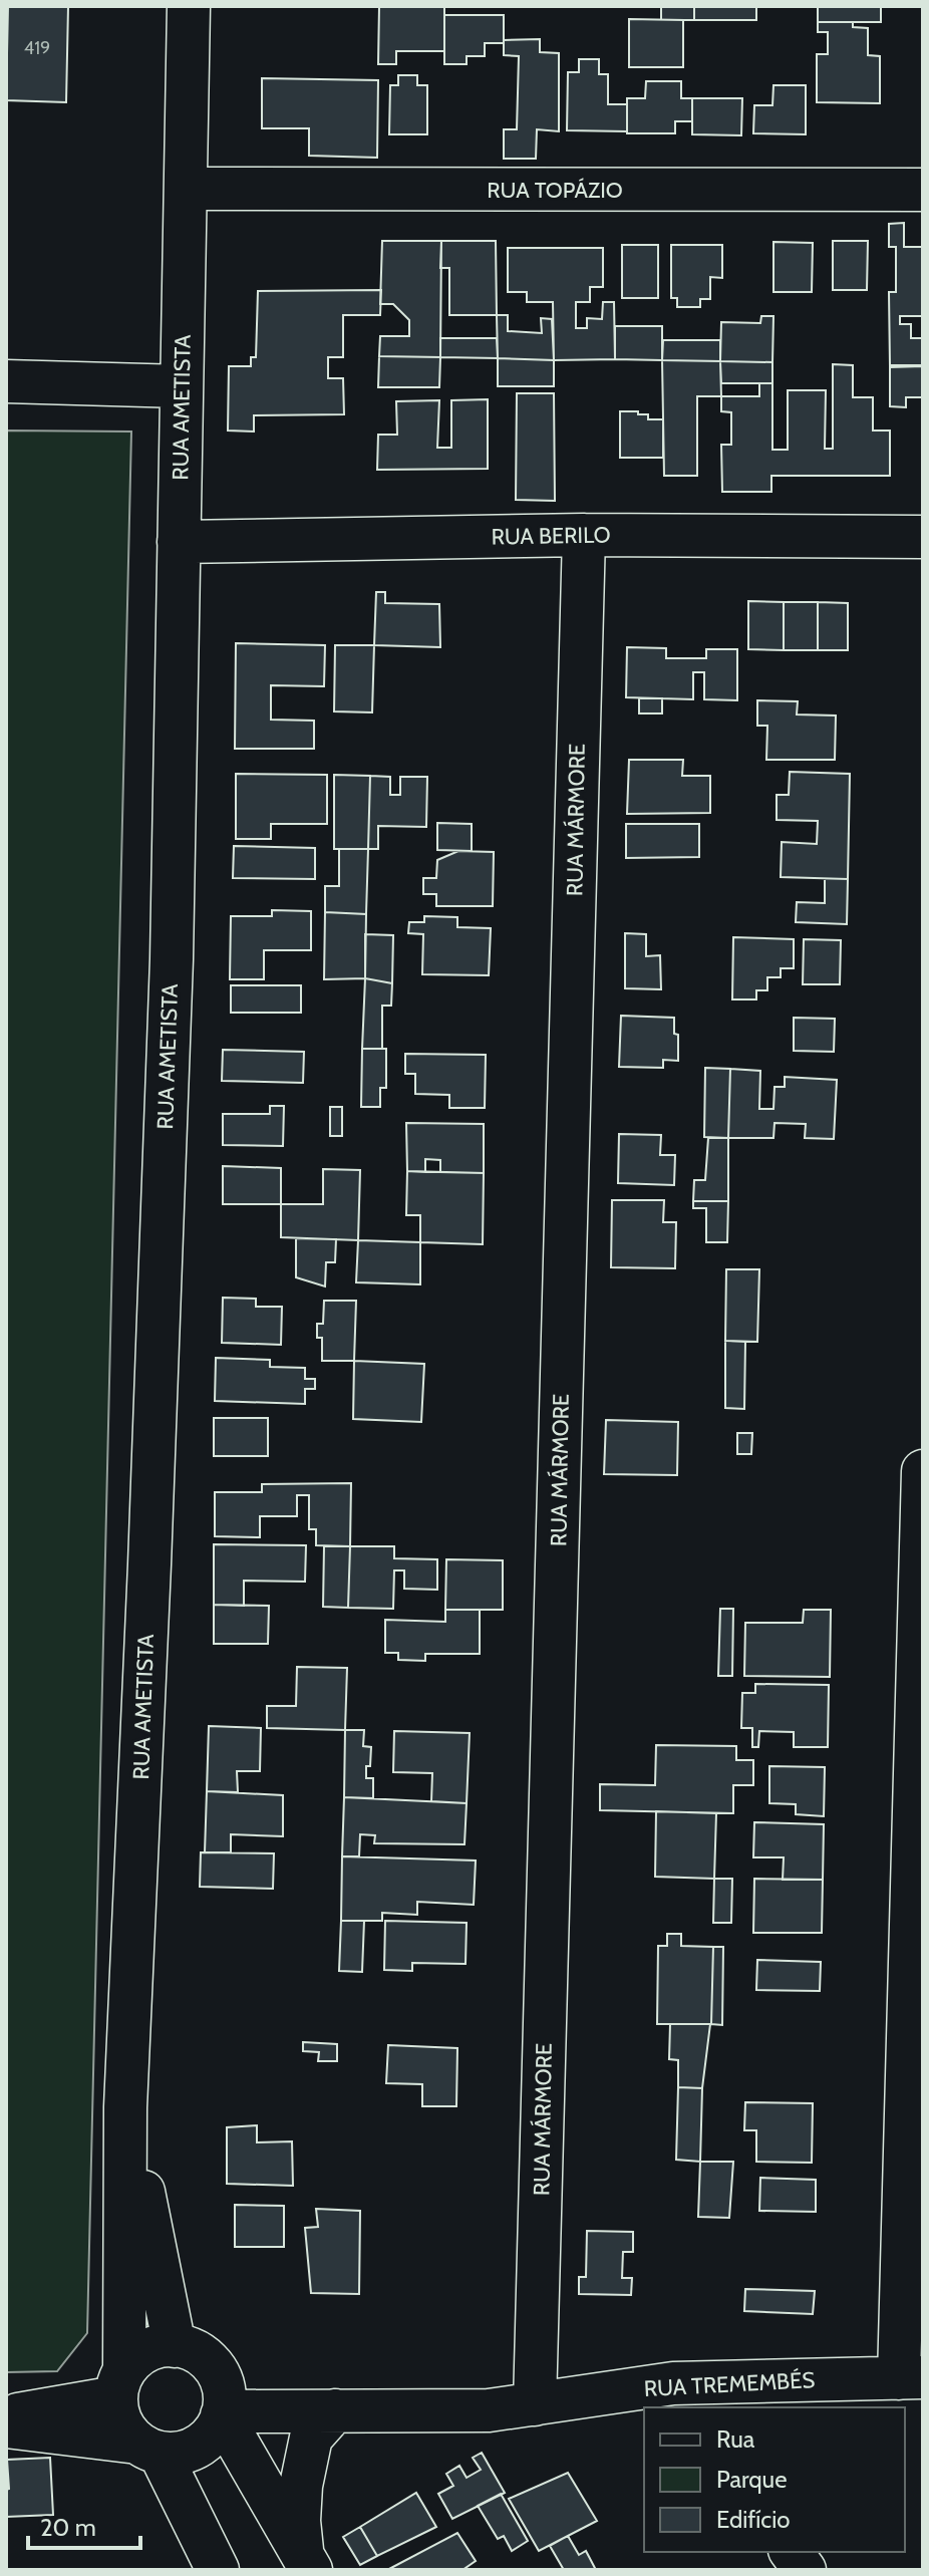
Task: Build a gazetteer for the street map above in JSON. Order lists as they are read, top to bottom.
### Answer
{
  "streets": {
    "street": [
      "RUA TOPÁZIO",
      "RUA AMETISTA",
      "RUA BERILO",
      "RUA MÁRMORE",
      "RUA TREMEMBÉS"
    ]
  },
  "crossings": [
    ["RUA TOPÁZIO", "RUA AMETISTA"],
    ["RUA AMETISTA", "RUA BERILO"],
    ["RUA AMETISTA", "RUA TREMEMBÉS"],
    ["RUA BERILO", "RUA MÁRMORE"],
    ["RUA MÁRMORE", "RUA TREMEMBÉS"]
  ],
  "house_numbers": ["419"],
  "legend": ["Rua", "Parque", "Edifício"],
  "scale_bar": "20 m"
}
